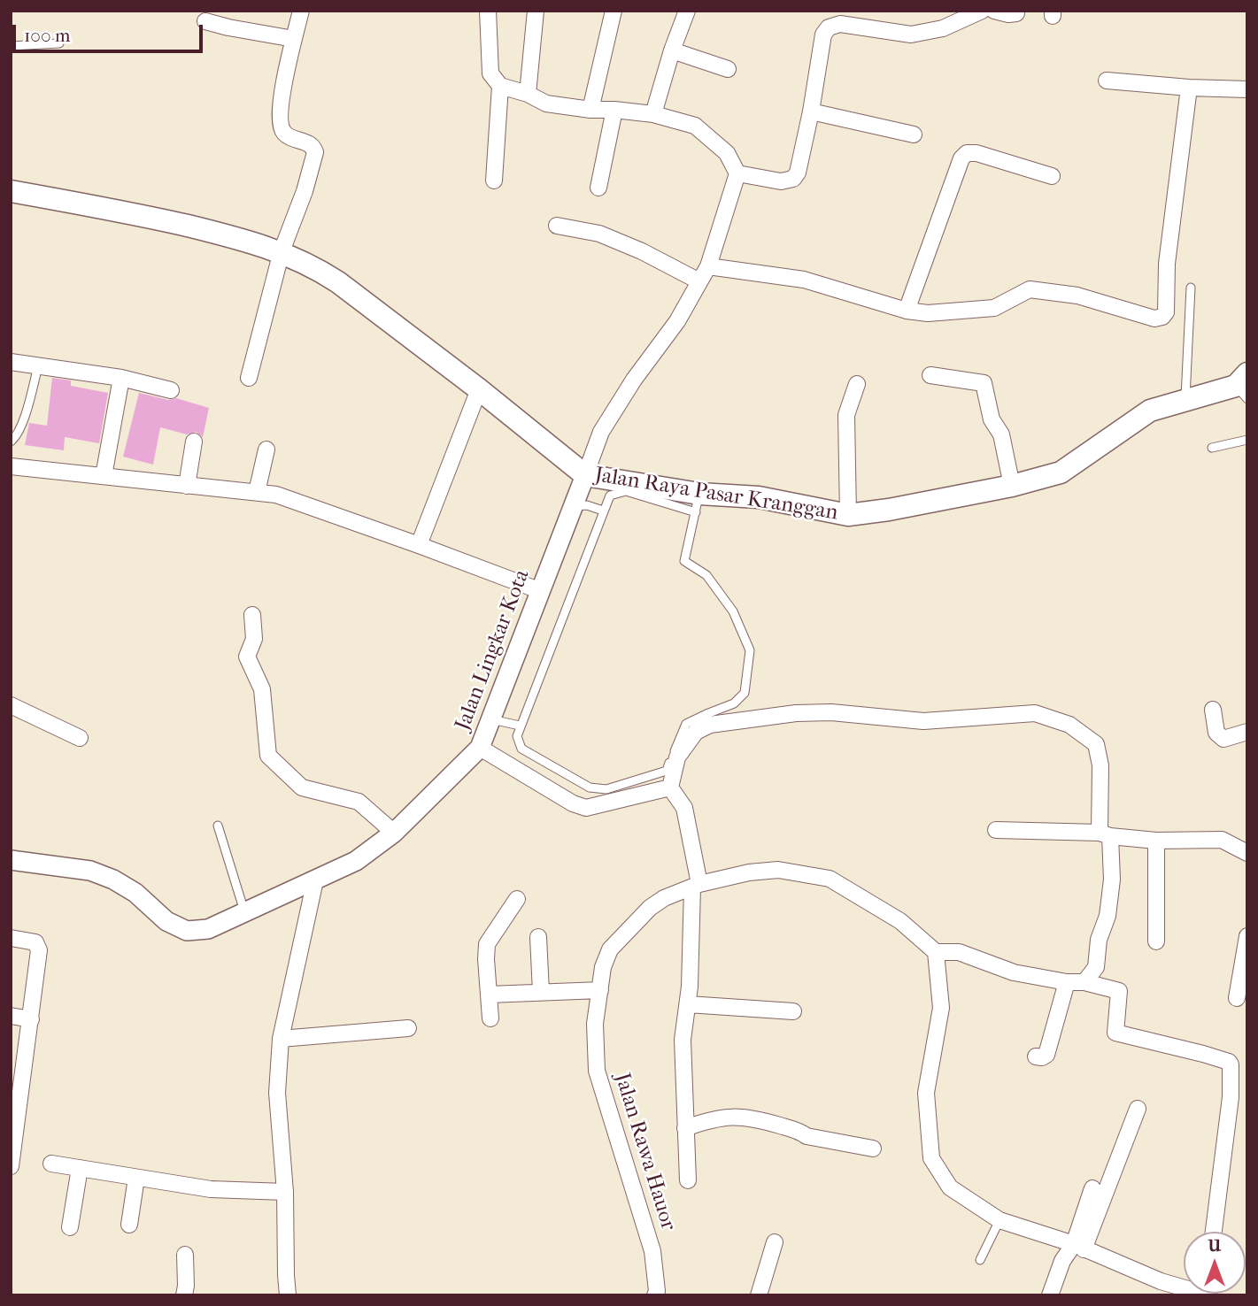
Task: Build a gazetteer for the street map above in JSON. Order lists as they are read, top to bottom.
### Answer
{
  "streets": {
    "main road": ["Jalan Raya Pasar Kranggan"],
    "street": ["Jalan Lingkar Kota", "Jalan Rawa Hauor"]
  },
  "crossings": [
    ["Jalan Raya Pasar Kranggan", "Jalan Lingkar Kota"]
  ],
  "scale_bar": "100 m",
  "north": "top"
}
